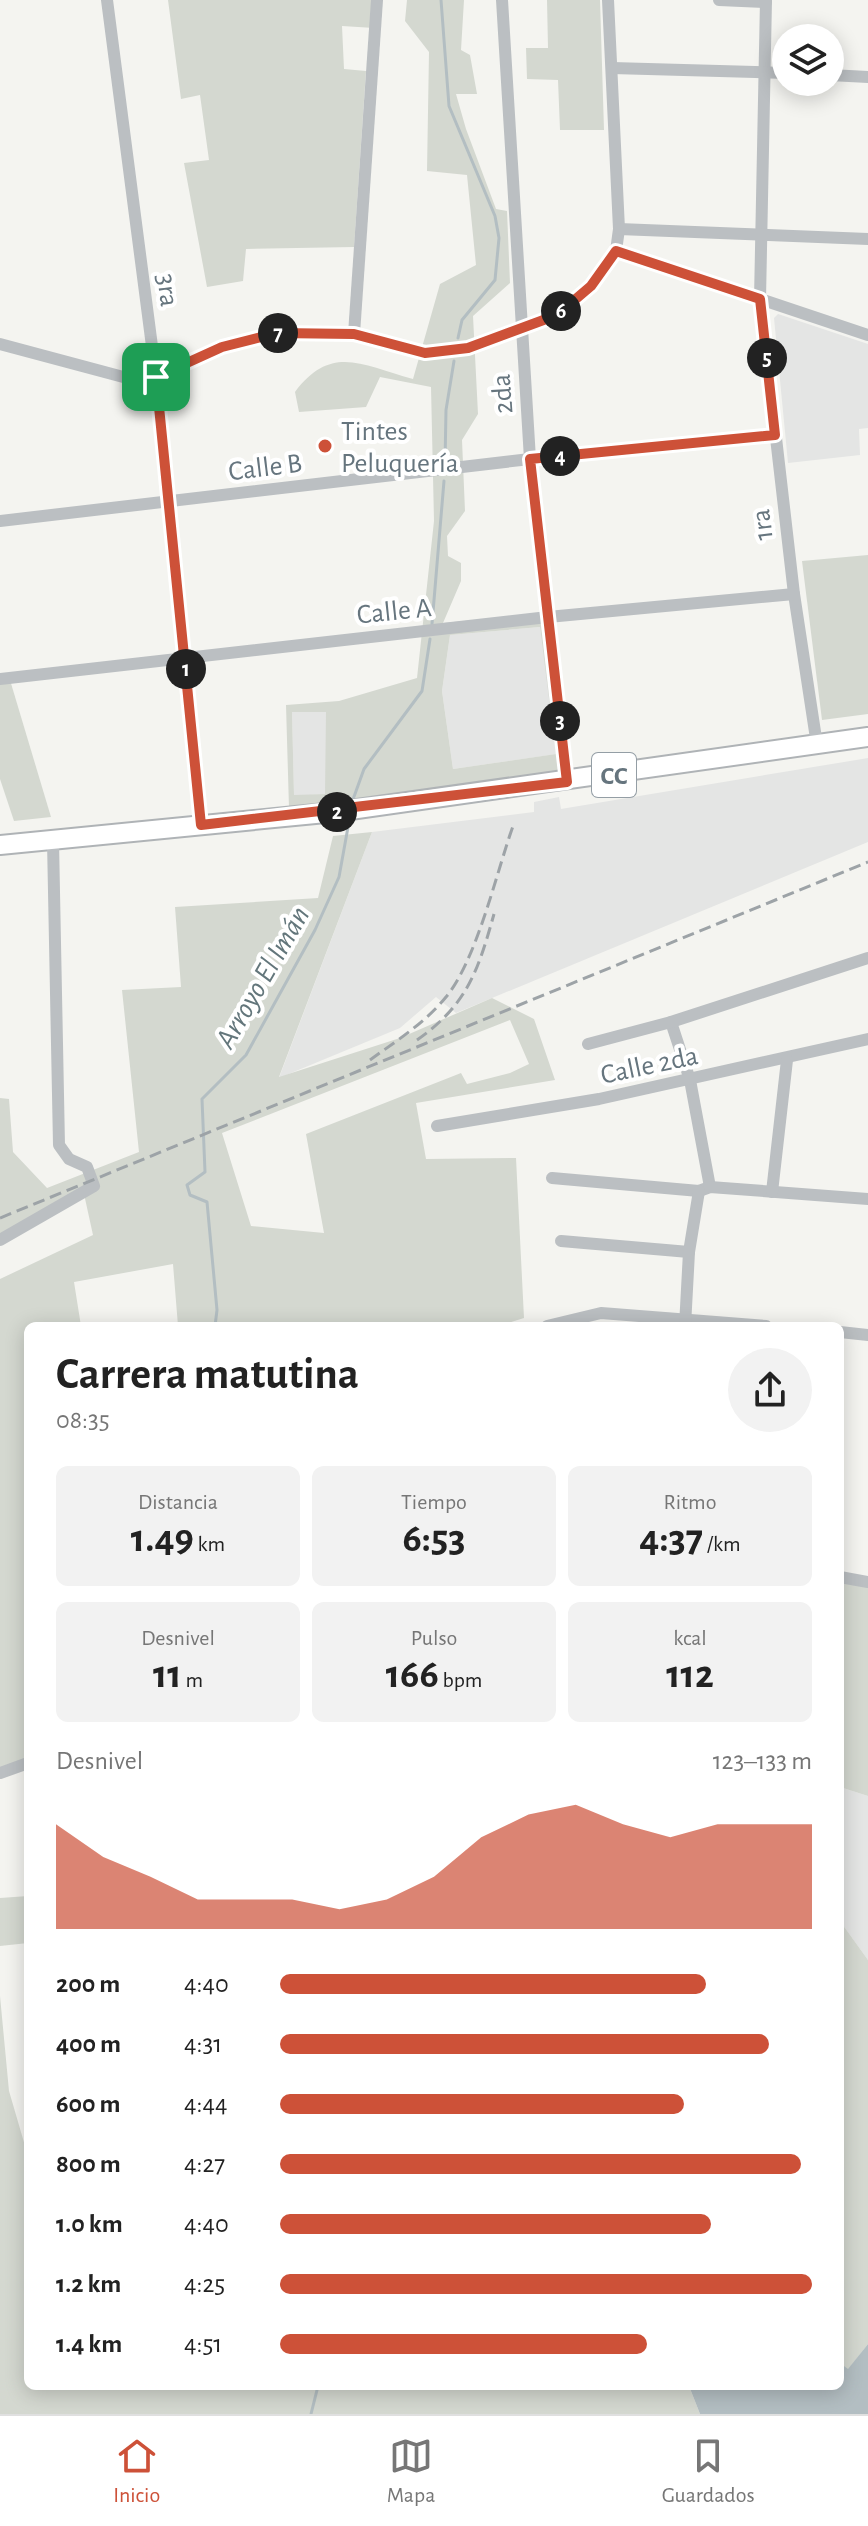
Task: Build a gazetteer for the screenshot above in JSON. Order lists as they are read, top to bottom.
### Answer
{
  "streets": {
    "main road": ["CC"],
    "street": [
      "3ra",
      "2da",
      "Calle B",
      "1ra",
      "Calle A",
      "Calle 2da"
    ]
  },
  "crossings": [
    ["3ra", "Calle B"],
    ["3ra", "Calle A"],
    ["3ra", "CC"],
    ["2da", "Calle B"],
    ["2da", "Calle A"],
    ["2da", "CC"],
    ["Calle B", "1ra"],
    ["1ra", "Calle A"],
    ["1ra", "CC"]
  ],
  "water": ["Arroyo El Imán"],
  "places": ["Tintes Peluquería"],
  "page": {
    "pins": [
      "6",
      "7",
      "5",
      "4",
      "1",
      "3",
      "2"
    ],
    "heading": ["Carrera matutina", "08:35"],
    "stats": [
      ["Distancia", "1.49 km"],
      ["Tiempo", "6:53"],
      ["Ritmo", "4:37 /km"],
      ["Desnivel", "11 m"],
      ["Pulso", "166 bpm"],
      ["kcal", "112"]
    ],
    "chart": ["Desnivel", "123–133 m"],
    "list": [
      {
        "name": "200 m",
        "note": "4:40"
      },
      {
        "name": "400 m",
        "note": "4:31"
      },
      {
        "name": "600 m",
        "note": "4:44"
      },
      {
        "name": "800 m",
        "note": "4:27"
      },
      {
        "name": "1.0 km",
        "note": "4:40"
      },
      {
        "name": "1.2 km",
        "note": "4:25"
      },
      {
        "name": "1.4 km",
        "note": "4:51"
      }
    ],
    "tabs": ["Inicio", "Mapa", "Guardados"]
  }
}
